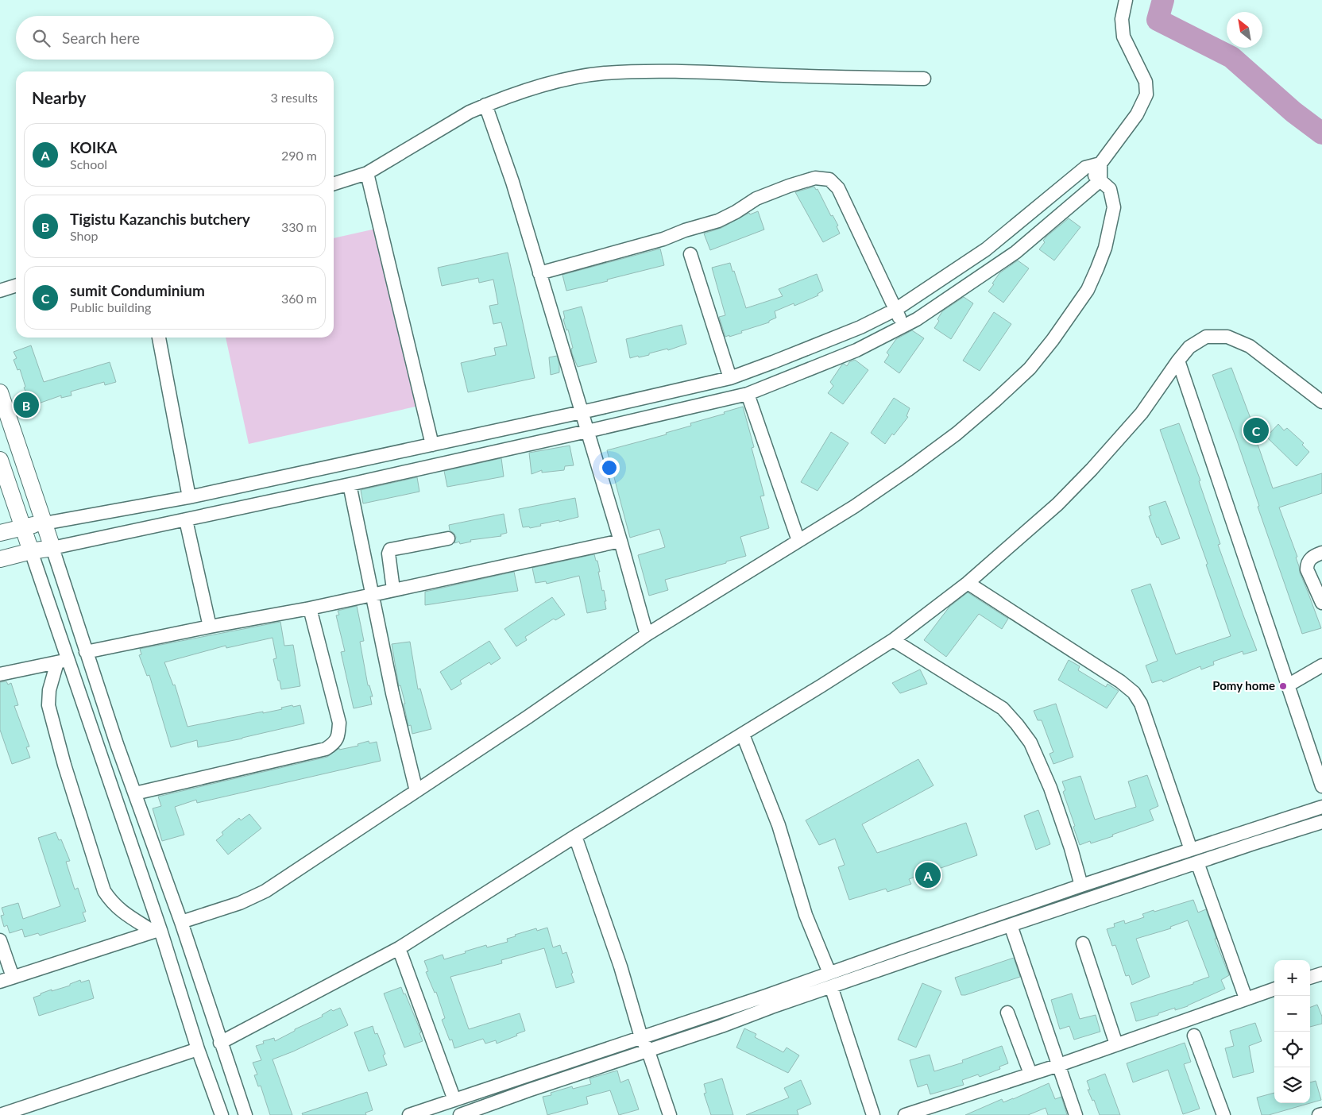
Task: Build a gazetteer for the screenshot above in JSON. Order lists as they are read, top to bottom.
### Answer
{
  "places": ["Pomy home"],
  "north": "top left",
  "page": {
    "search": "Search here",
    "heading": ["Nearby", "3 results"],
    "list": [
      {
        "mark": "A",
        "name": "KOIKA",
        "note": "School",
        "value": "290 m"
      },
      {
        "mark": "B",
        "name": "Tigistu Kazanchis butchery",
        "note": "Shop",
        "value": "330 m"
      },
      {
        "mark": "C",
        "name": "sumit Conduminium",
        "note": "Public building",
        "value": "360 m"
      }
    ],
    "pins": ["B", "C", "A"],
    "map_buttons": ["+", "−"]
  }
}
